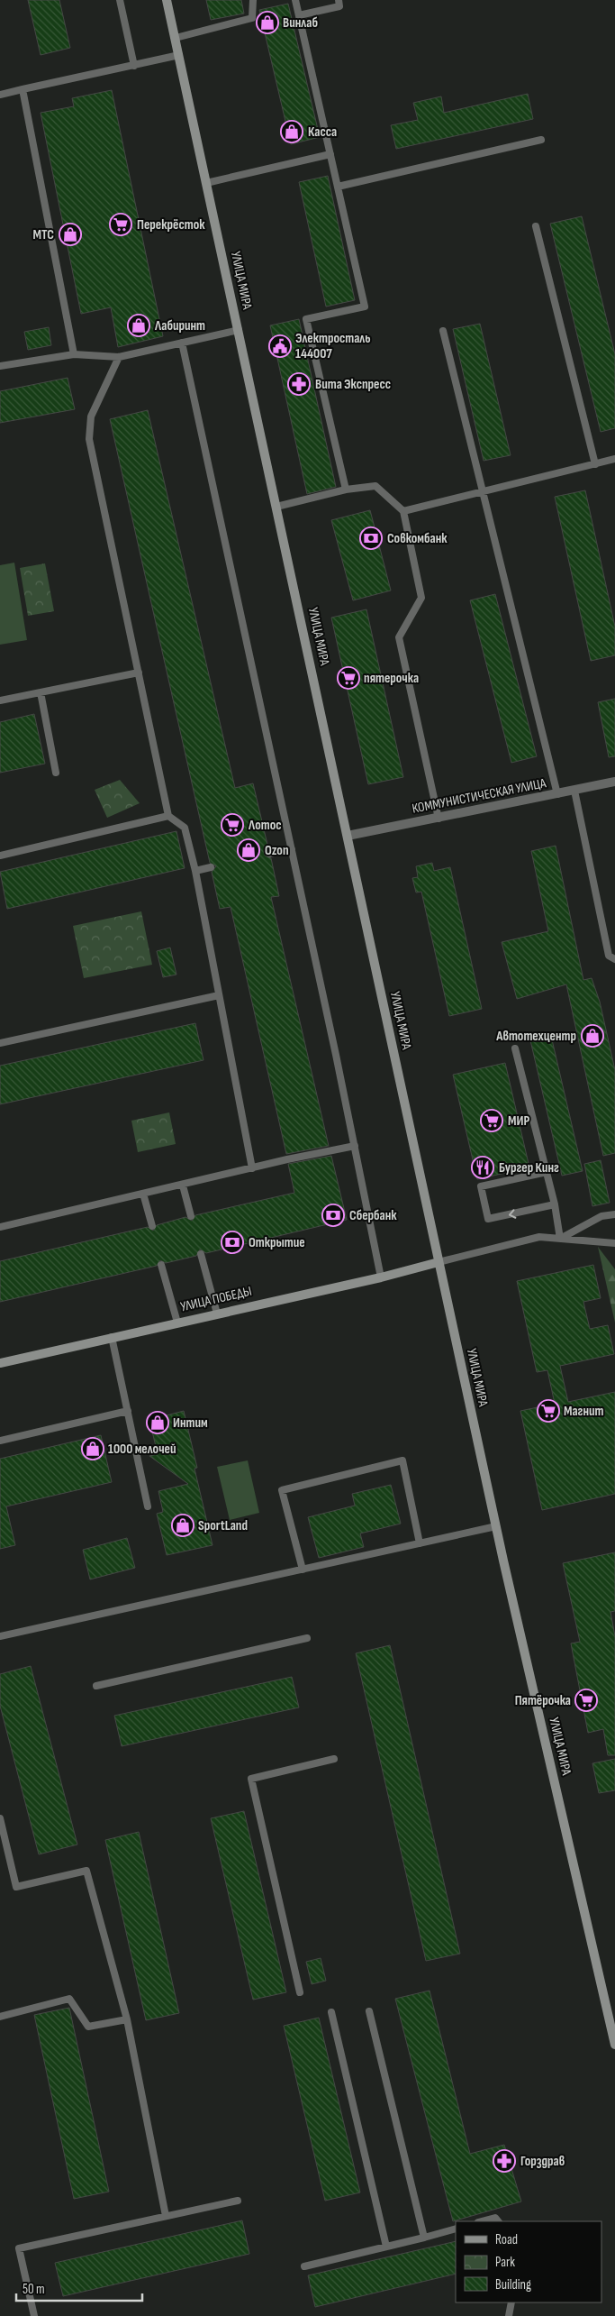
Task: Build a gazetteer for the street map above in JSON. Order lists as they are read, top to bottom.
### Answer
{
  "streets": {
    "main road": ["УЛИЦА МИРА", "УЛИЦА ПОБЕДЫ"],
    "street": ["КОММУНИСТИЧЕСКАЯ УЛИЦА"]
  },
  "crossings": [
    ["УЛИЦА МИРА", "КОММУНИСТИЧЕСКАЯ УЛИЦА"],
    ["УЛИЦА МИРА", "УЛИЦА ПОБЕДЫ"]
  ],
  "places": {
    "shop": [
      "Винлаб",
      "Касса",
      "МТС",
      "Лабиринт",
      "Ozon",
      "Автотехцентр",
      "Интим",
      "1000 мелочей",
      "SportLand"
    ],
    "supermarket": [
      "Перекрёсток",
      "пятерочка",
      "Лотос",
      "МИР",
      "Магнит",
      "Пятёрочка"
    ],
    "public building": ["Электросталь 144007"],
    "pharmacy": ["Вита Экспресс", "Горздрав"],
    "bank": ["Совкомбанк", "Сбербанк", "Открытие"],
    "restaurant": ["Бургер Кинг"]
  },
  "legend": ["Road", "Park", "Building"],
  "scale_bar": "50 m"
}
